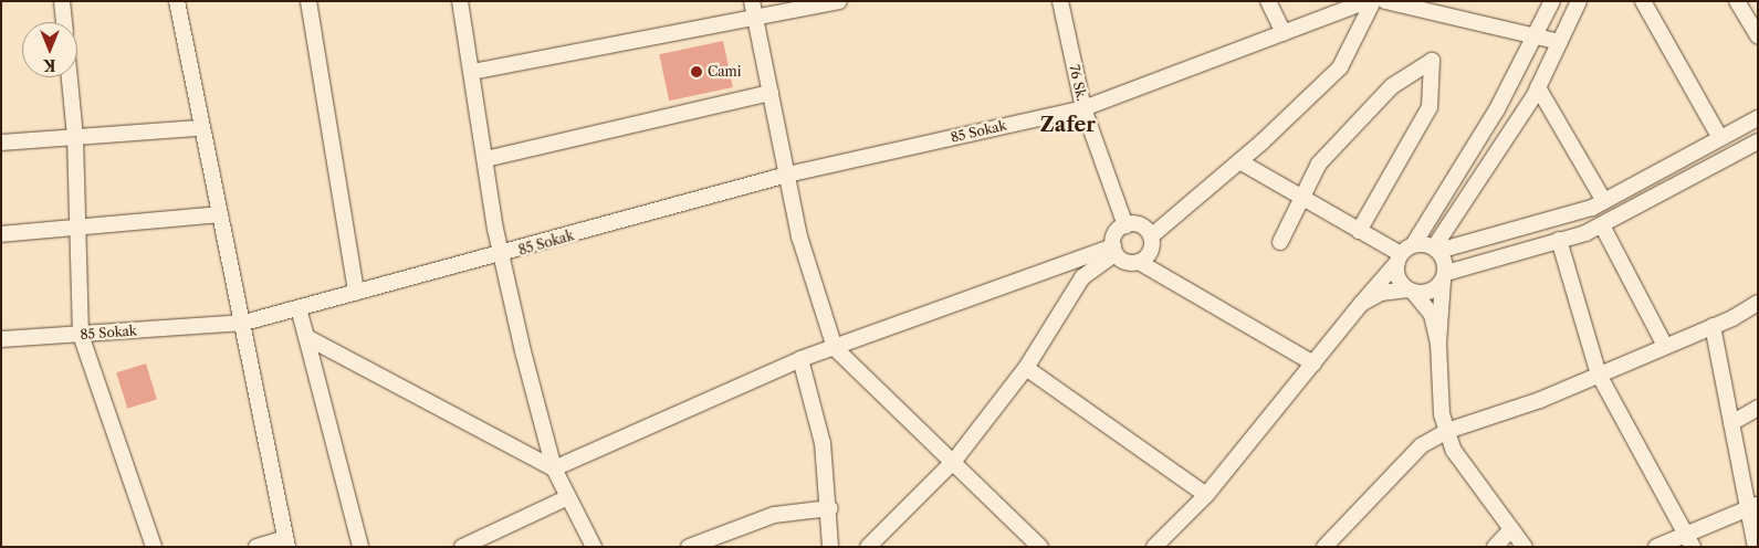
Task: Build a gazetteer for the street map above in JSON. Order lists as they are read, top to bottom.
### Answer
{
  "streets": {
    "street": ["76 Sk.", "85 Sokak"]
  },
  "crossings": [
    ["76 Sk.", "85 Sokak"]
  ],
  "districts": ["Zafer"],
  "places": ["Cami"],
  "north": "bottom"
}
